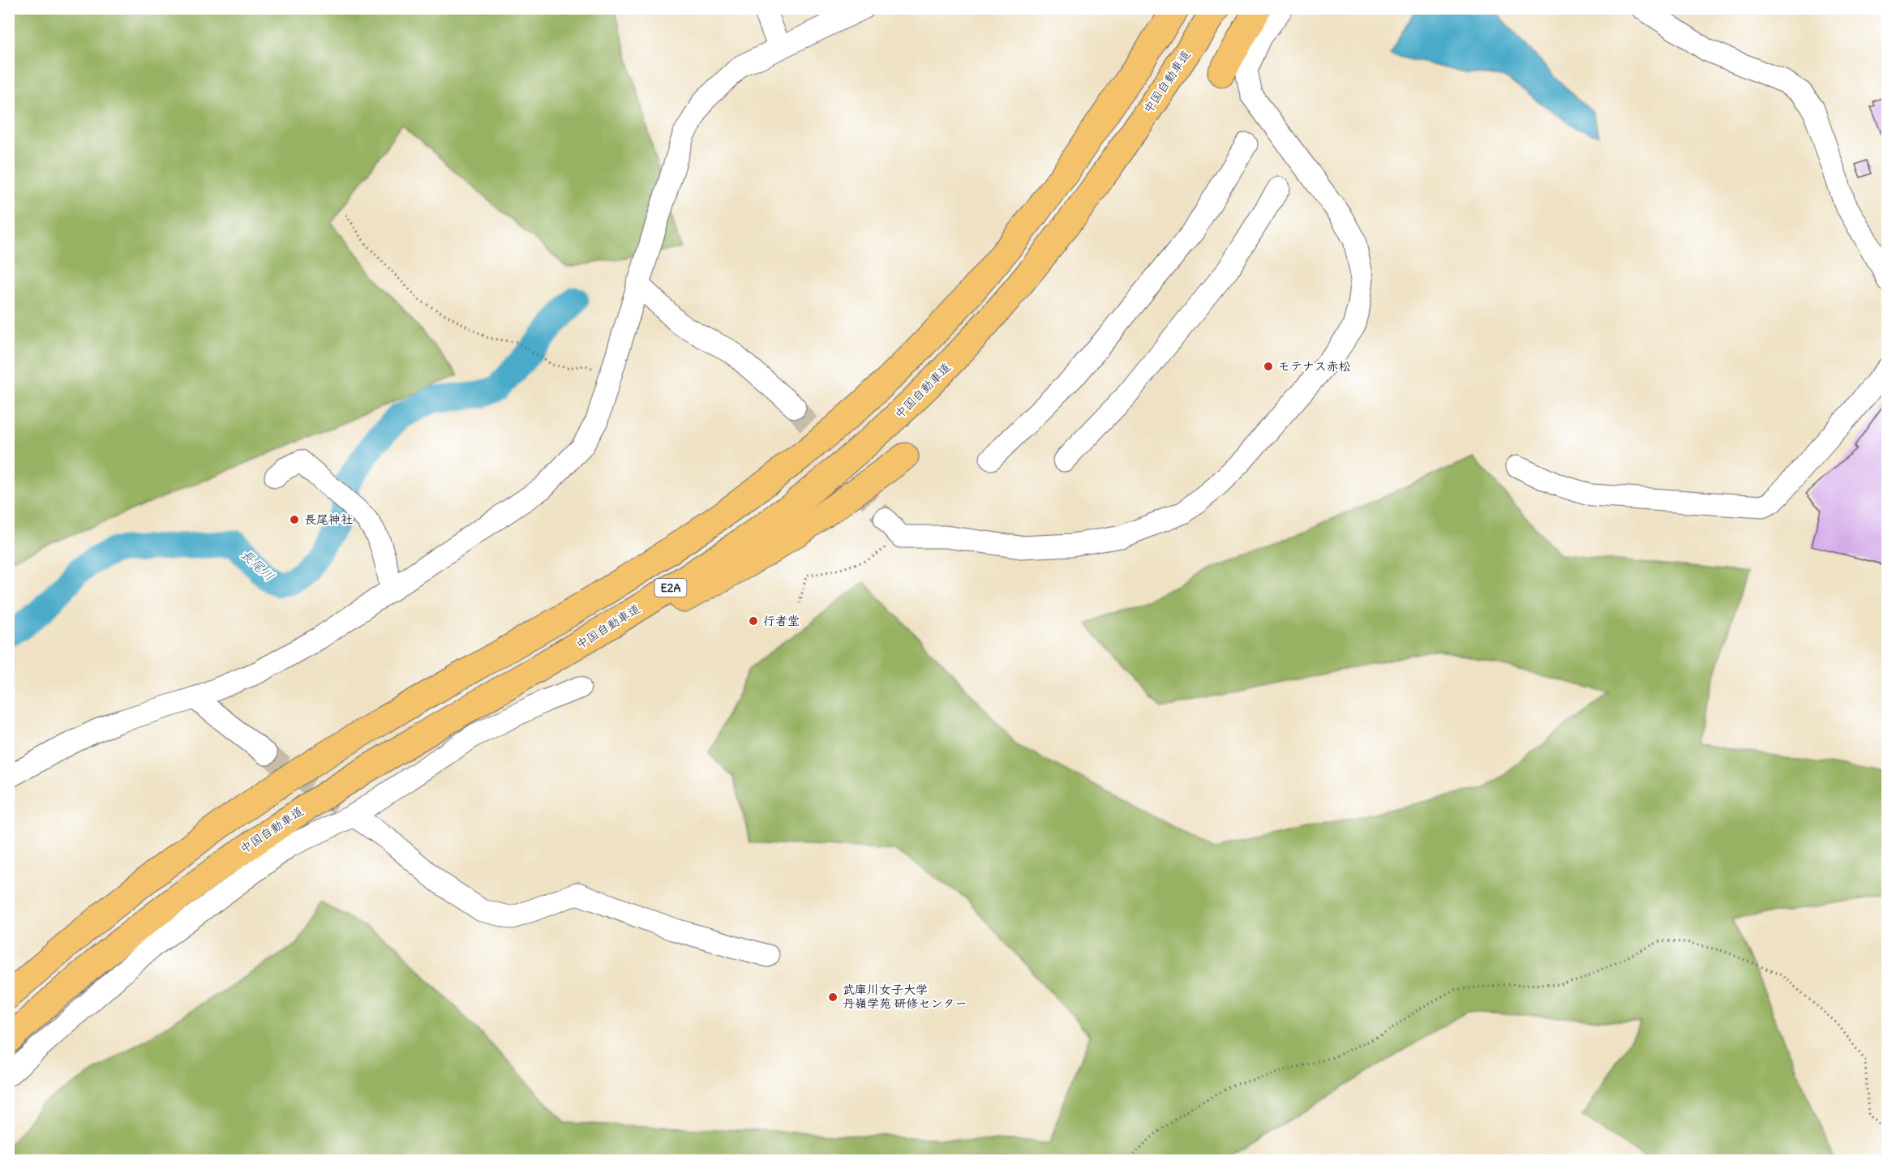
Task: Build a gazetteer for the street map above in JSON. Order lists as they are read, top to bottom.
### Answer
{
  "streets": {
    "highway": ["中国自動車道", "E2A"]
  },
  "water": ["長尾川"],
  "places": [
    "モテナス赤松",
    "長尾神社",
    "行者堂",
    "武庫川女子大学 丹嶺学苑 研修センター"
  ]
}
